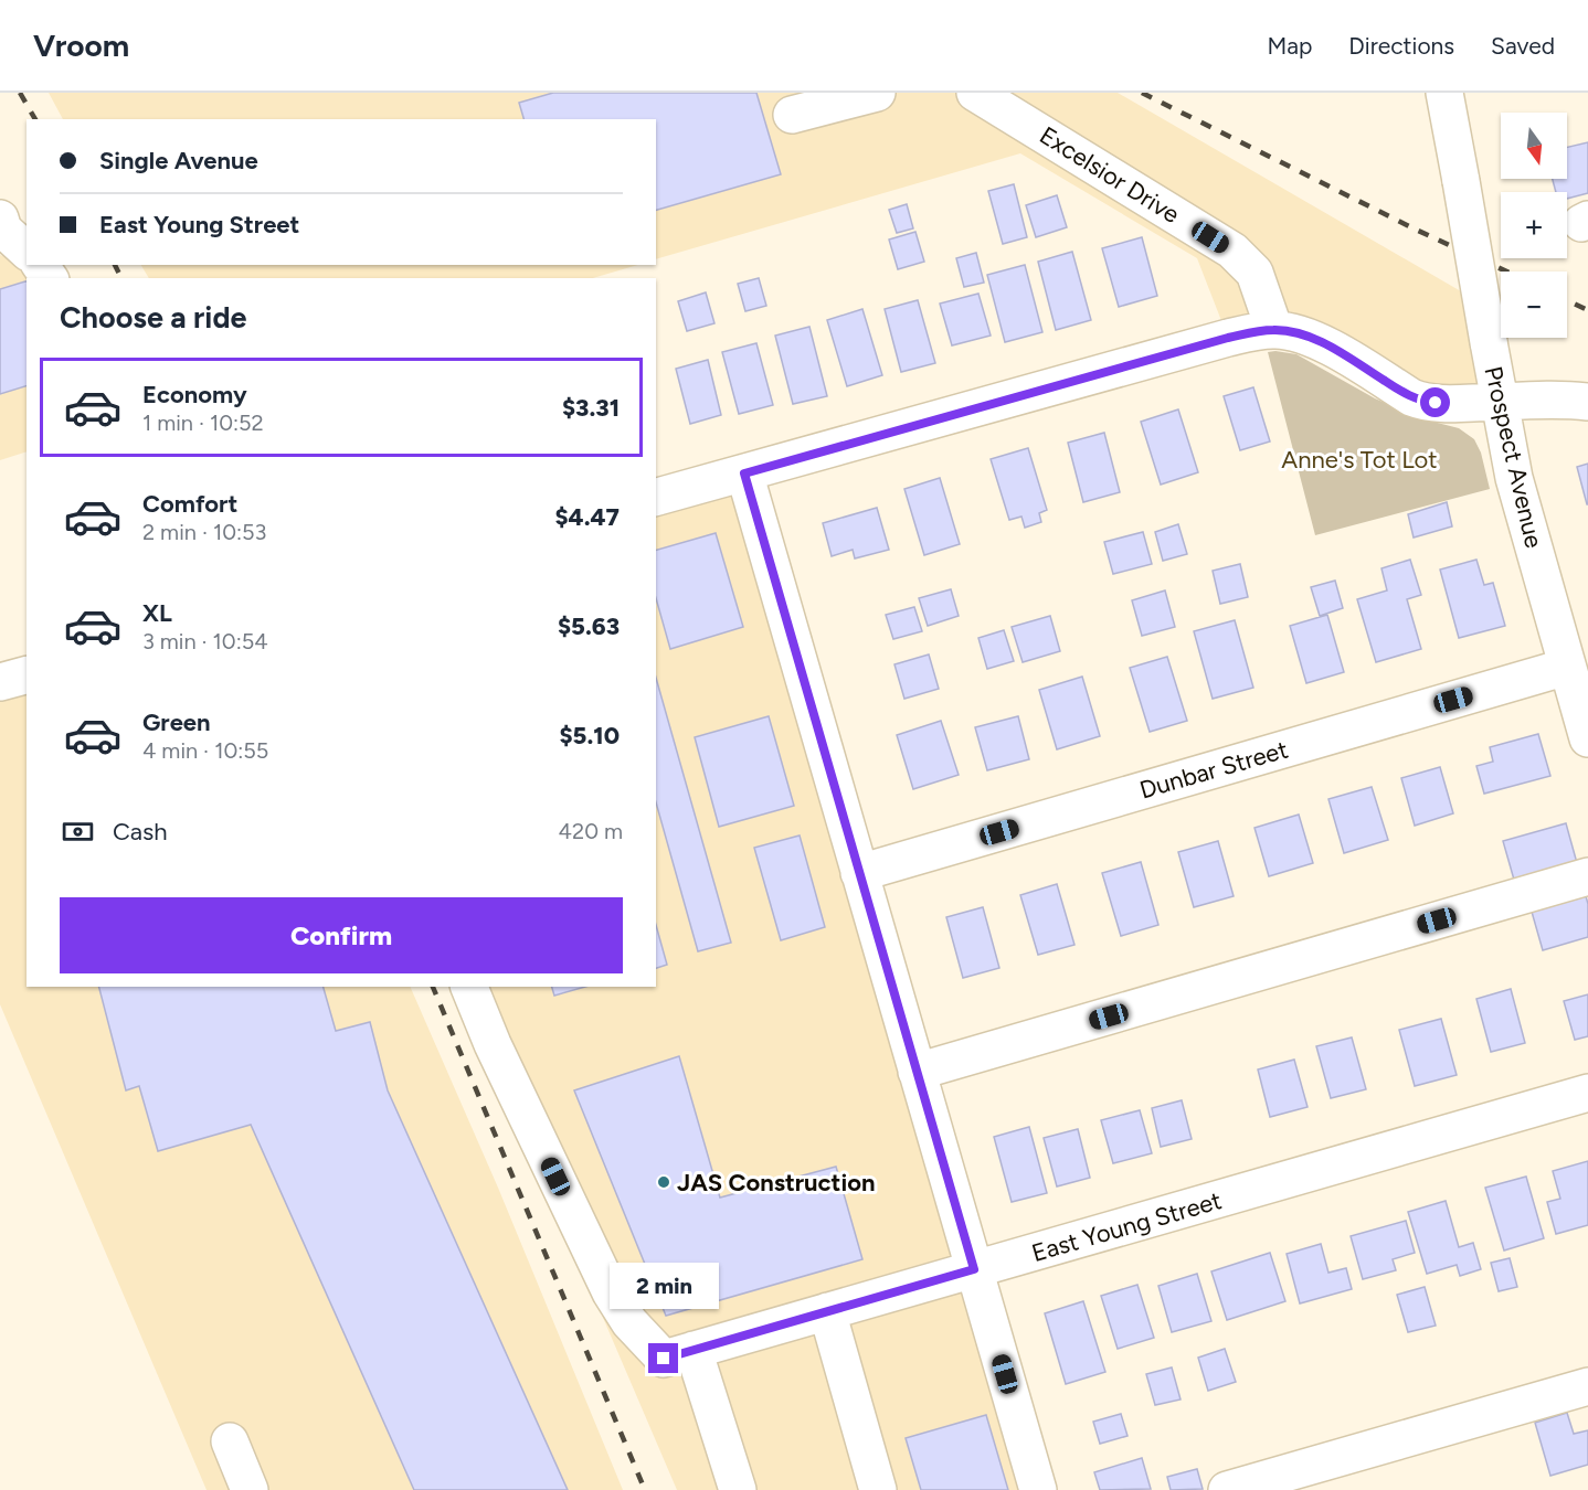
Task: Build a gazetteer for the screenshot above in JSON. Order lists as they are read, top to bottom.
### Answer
{
  "streets": {
    "street": [
      "Excelsior Drive",
      "Prospect Avenue",
      "Dunbar Street",
      "East Young Street"
    ]
  },
  "crossings": [
    ["Prospect Avenue", "Dunbar Street"]
  ],
  "parks": ["Anne's Tot Lot"],
  "places": ["JAS Construction"],
  "north": "bottom",
  "page": {
    "header": "Vroom",
    "nav": ["Map", "Directions", "Saved"],
    "map_buttons": ["+", "−"],
    "banner": ["Single Avenue", "East Young Street"],
    "heading": "Choose a ride",
    "list": [
      {
        "name": "Economy",
        "note": "1 min · 10:52",
        "value": "$3.31"
      },
      {
        "name": "Comfort",
        "note": "2 min · 10:53",
        "value": "$4.47"
      },
      {
        "name": "XL",
        "note": "3 min · 10:54",
        "value": "$5.63"
      },
      {
        "name": "Green",
        "note": "4 min · 10:55",
        "value": "$5.10"
      }
    ],
    "pay": ["Cash", "420 m"],
    "buttons": "Confirm",
    "bubble": "2 min"
  }
}
